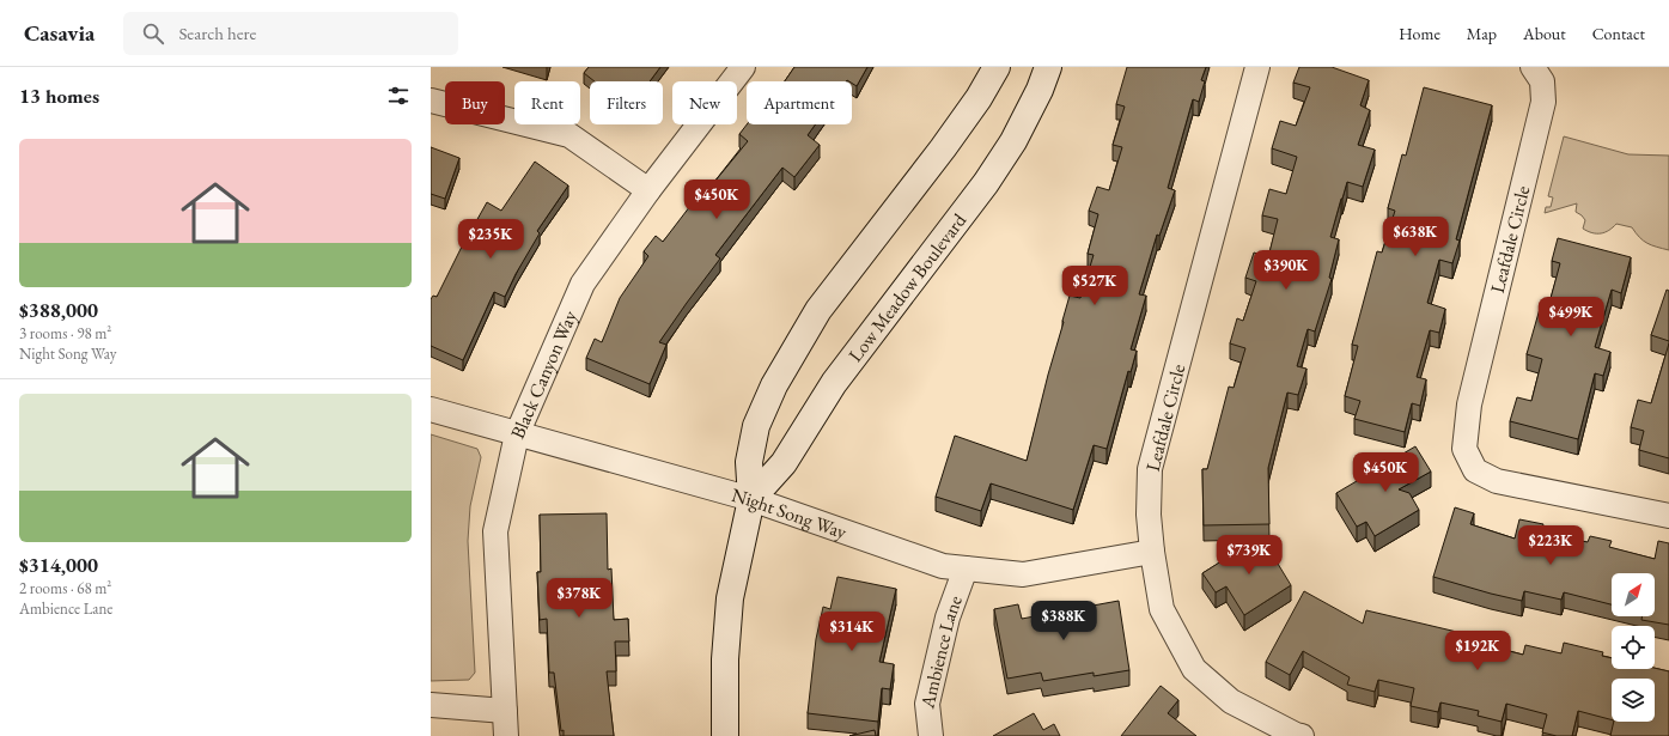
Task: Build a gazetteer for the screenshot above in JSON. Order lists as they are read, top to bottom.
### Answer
{
  "streets": {
    "street": [
      "Leafdale Circle",
      "Low Meadow Boulevard",
      "Black Canyon Way",
      "Night Song Way",
      "Ambience Lane"
    ]
  },
  "crossings": [
    ["Leafdale Circle", "Night Song Way"],
    ["Low Meadow Boulevard", "Night Song Way"],
    ["Black Canyon Way", "Night Song Way"],
    ["Night Song Way", "Ambience Lane"]
  ],
  "north": "top right",
  "page": {
    "header": "Casavia",
    "search": "Search here",
    "nav": [
      "Home",
      "Map",
      "About",
      "Contact"
    ],
    "heading": "13 homes",
    "chip": [
      "Buy",
      "Rent",
      "Filters",
      "New",
      "Apartment"
    ],
    "list": [
      {
        "name": "$388,000",
        "note": "3 rooms · 98 m² · Night Song Way"
      },
      {
        "name": "$314,000",
        "note": "2 rooms · 68 m² · Ambience Lane"
      }
    ],
    "price": [
      "$450K",
      "$638K",
      "$235K",
      "$390K",
      "$527K",
      "$499K",
      "$450K",
      "$223K",
      "$739K",
      "$378K",
      "$388K",
      "$314K",
      "$192K"
    ]
  }
}
